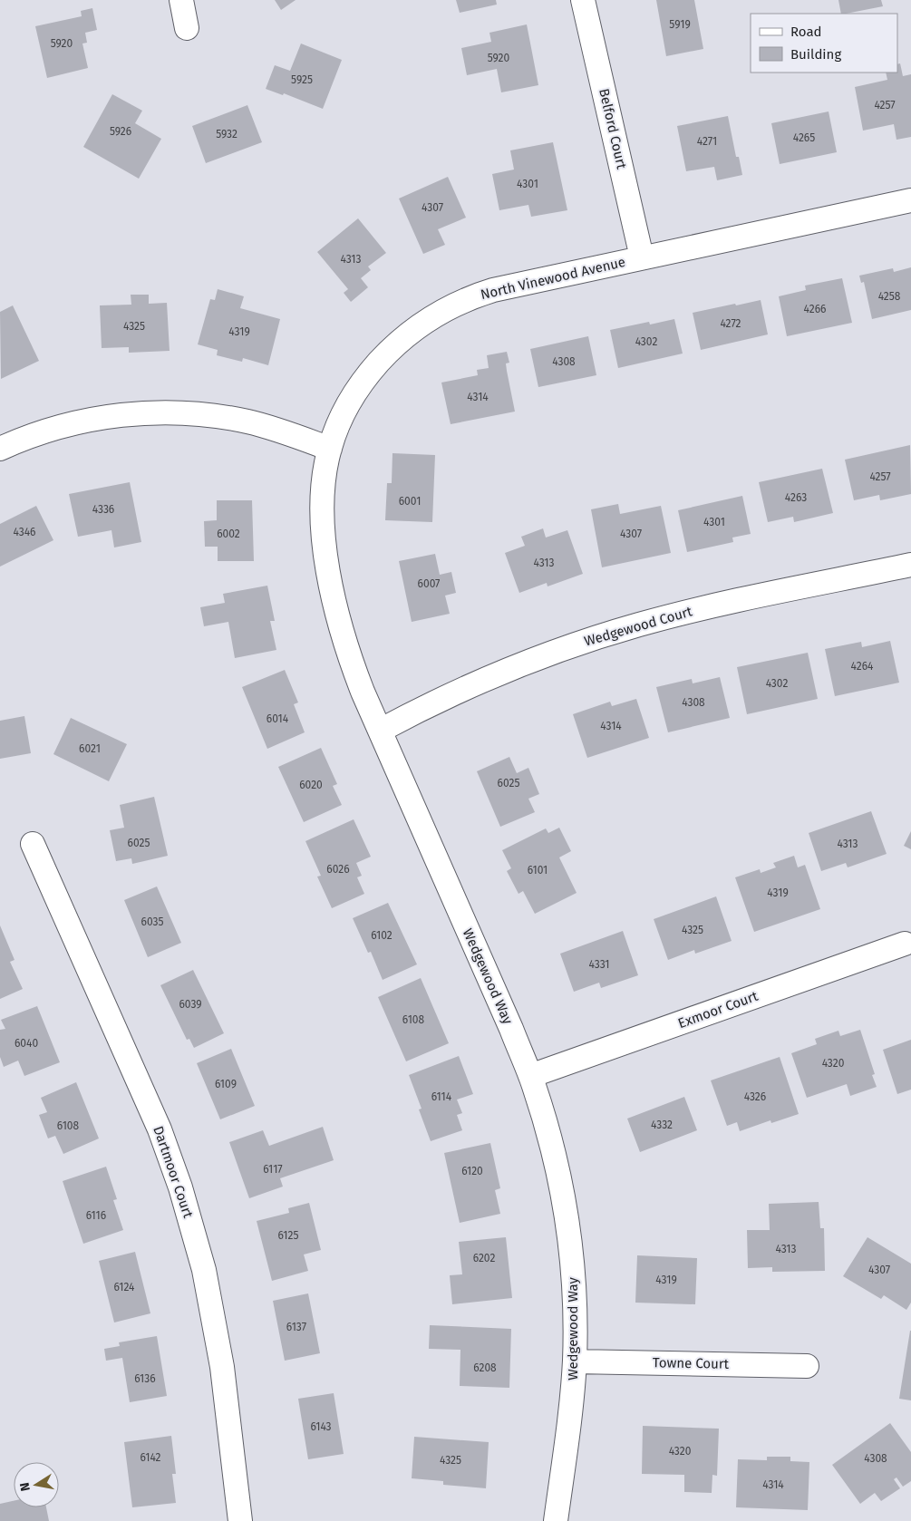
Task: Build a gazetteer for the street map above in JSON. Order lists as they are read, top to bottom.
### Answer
{
  "streets": {
    "street": [
      "Belford Court",
      "North Vinewood Avenue",
      "Wedgewood Court",
      "Wedgewood Way",
      "Exmoor Court",
      "Dartmoor Court",
      "Towne Court"
    ]
  },
  "crossings": [
    ["Belford Court", "North Vinewood Avenue"],
    ["North Vinewood Avenue", "Wedgewood Way"],
    ["Wedgewood Court", "Wedgewood Way"],
    ["Wedgewood Way", "Exmoor Court"],
    ["Wedgewood Way", "Towne Court"]
  ],
  "house_numbers": [
    "5919",
    "5920",
    "5920",
    "5925",
    "4257",
    "5926",
    "5932",
    "4265",
    "4271",
    "4301",
    "4307",
    "4313",
    "4258",
    "4266",
    "4272",
    "4325",
    "4319",
    "4302",
    "4308",
    "4314",
    "4257",
    "4263",
    "6001",
    "4336",
    "4301",
    "4346",
    "6002",
    "4307",
    "4313",
    "6007",
    "4264",
    "4302",
    "4308",
    "6014",
    "4314",
    "6021",
    "6025",
    "6020",
    "6025",
    "4313",
    "6026",
    "6101",
    "4319",
    "6035",
    "4325",
    "6102",
    "4331",
    "6039",
    "6108",
    "6040",
    "4320",
    "6109",
    "6114",
    "4326",
    "4332",
    "6108",
    "6117",
    "6120",
    "6116",
    "6125",
    "4313",
    "6202",
    "4307",
    "4319",
    "6124",
    "6137",
    "6208",
    "6136",
    "6143",
    "4320",
    "6142",
    "4308",
    "4325",
    "4314"
  ],
  "legend": ["Road", "Building"],
  "north": "left"
}
